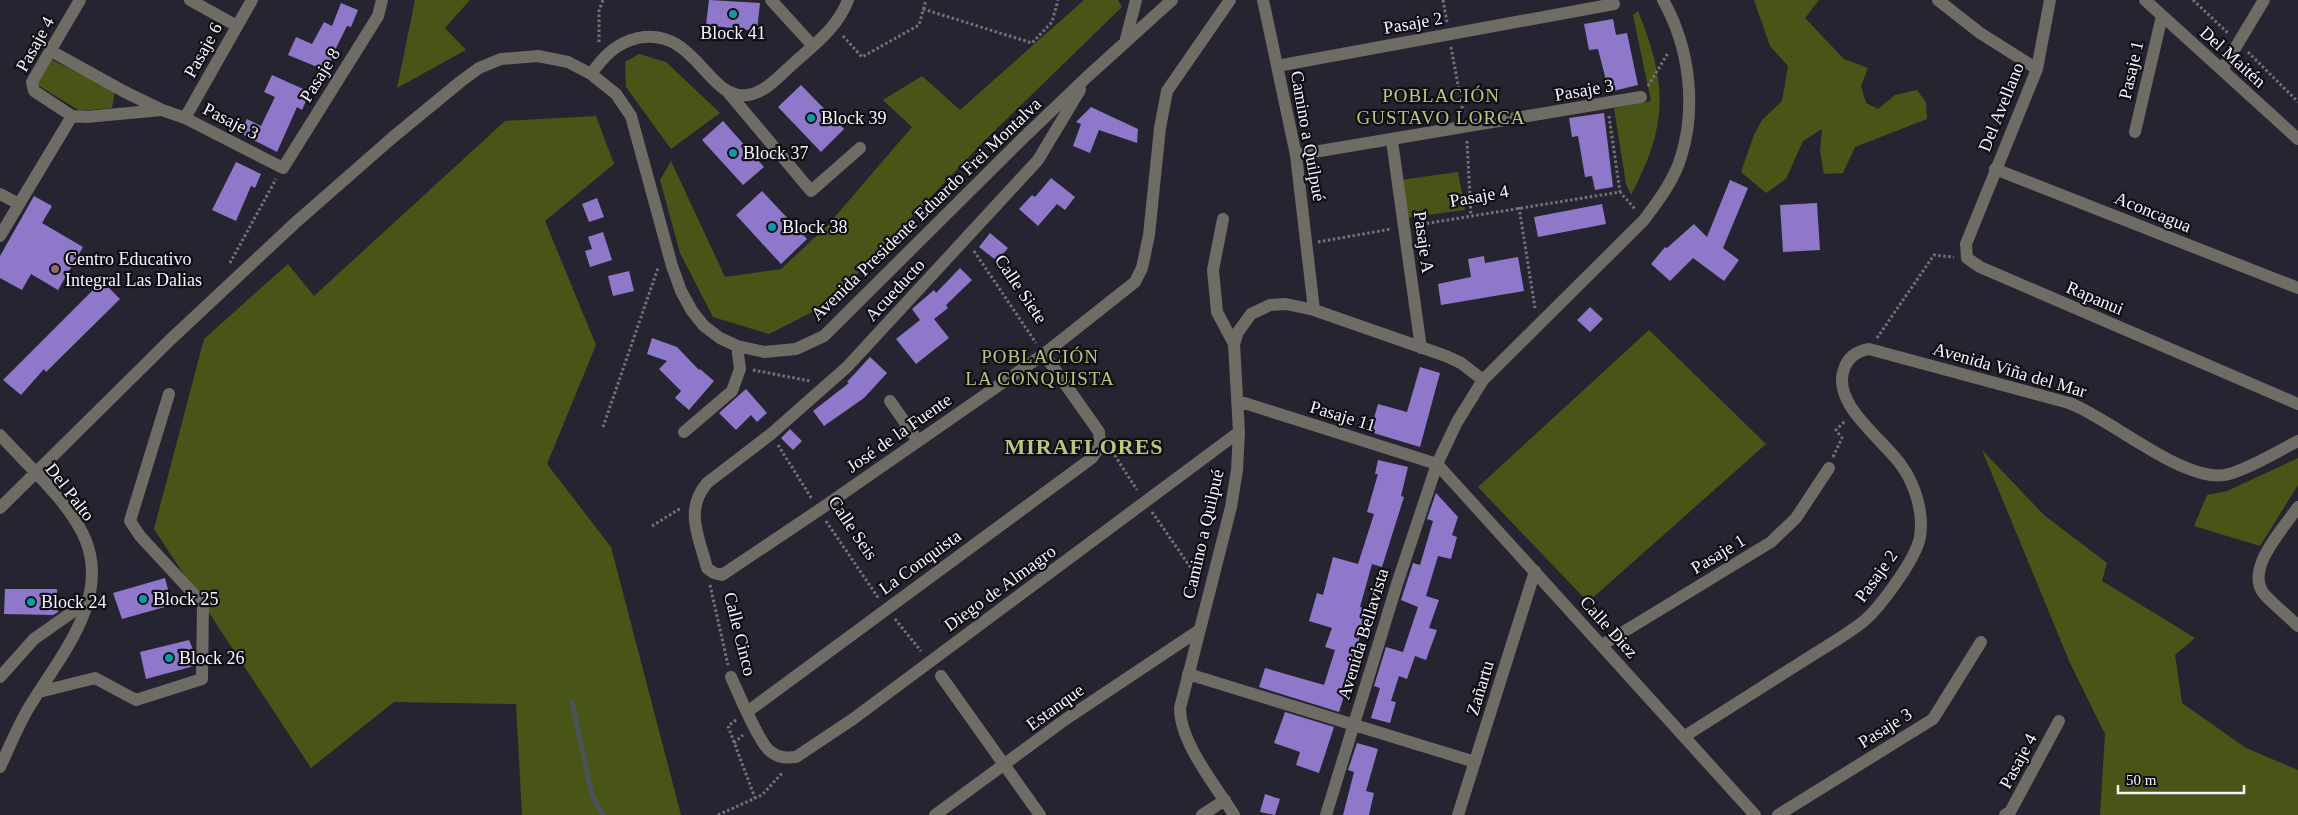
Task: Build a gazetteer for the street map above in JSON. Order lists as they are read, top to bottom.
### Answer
{
  "streets": {
    "street": [
      "Pasaje 2",
      "Pasaje 4",
      "Pasaje 6",
      "Del Maitén",
      "Pasaje 1",
      "Pasaje 8",
      "Pasaje 3",
      "Del Avellano",
      "Camino a Quilpué",
      "Avenida Presidente Eduardo Frei Montalva",
      "Aconcagua",
      "Pasaje A",
      "Acueducto",
      "Rapanui",
      "Avenida Viña del Mar",
      "Pasaje 11",
      "José de la Fuente",
      "Del Palto",
      "La Conquista",
      "Diego de Almagro",
      "Calle Diez",
      "Calle Cinco",
      "Avenida Bellavista",
      "Zañartu",
      "Estanque"
    ],
    "path": ["Calle Siete", "Calle Seis"]
  },
  "crossings": [
    ["Pasaje 2", "Camino a Quilpué"],
    ["Pasaje 2", "Avenida Viña del Mar"],
    ["Pasaje 2", "Calle Diez"],
    ["Pasaje 4", "Pasaje 3"],
    ["Pasaje 4", "Camino a Quilpué"],
    ["Pasaje 4", "Pasaje A"],
    ["Pasaje 6", "Pasaje 3"],
    ["Del Maitén", "Pasaje 1"],
    ["Pasaje 1", "Calle Diez"],
    ["Pasaje 8", "Pasaje 3"],
    ["Pasaje 3", "Camino a Quilpué"],
    ["Pasaje 3", "Pasaje A"],
    ["Del Avellano", "Aconcagua"],
    ["Camino a Quilpué", "Pasaje A"],
    ["Camino a Quilpué", "Pasaje 11"],
    ["Camino a Quilpué", "Diego de Almagro"],
    ["Camino a Quilpué", "Estanque"],
    ["Avenida Presidente Eduardo Frei Montalva", "Acueducto"],
    ["Avenida Presidente Eduardo Frei Montalva", "Del Palto"],
    ["Calle Siete", "Acueducto"],
    ["Calle Siete", "José de la Fuente"],
    ["Calle Siete", "La Conquista"],
    ["Acueducto", "Calle Seis"],
    ["Pasaje 11", "Calle Diez"],
    ["Pasaje 11", "Avenida Bellavista"],
    ["José de la Fuente", "Calle Seis"],
    ["José de la Fuente", "La Conquista"],
    ["José de la Fuente", "Calle Cinco"],
    ["Calle Seis", "La Conquista"],
    ["Calle Seis", "Diego de Almagro"],
    ["La Conquista", "Calle Cinco"],
    ["Diego de Almagro", "Calle Cinco"],
    ["Calle Diez", "Avenida Bellavista"],
    ["Calle Diez", "Zañartu"]
  ],
  "districts": ["POBLACIÓN GUSTAVO LORCA", "POBLACIÓN LA CONQUISTA", "MIRAFLORES"],
  "places": [
    "Block 41",
    "Block 39",
    "Block 37",
    "Block 38",
    "Centro Educativo Integral Las Dalias",
    "Block 25",
    "Block 24",
    "Block 26"
  ],
  "scale_bar": "50 m"
}
